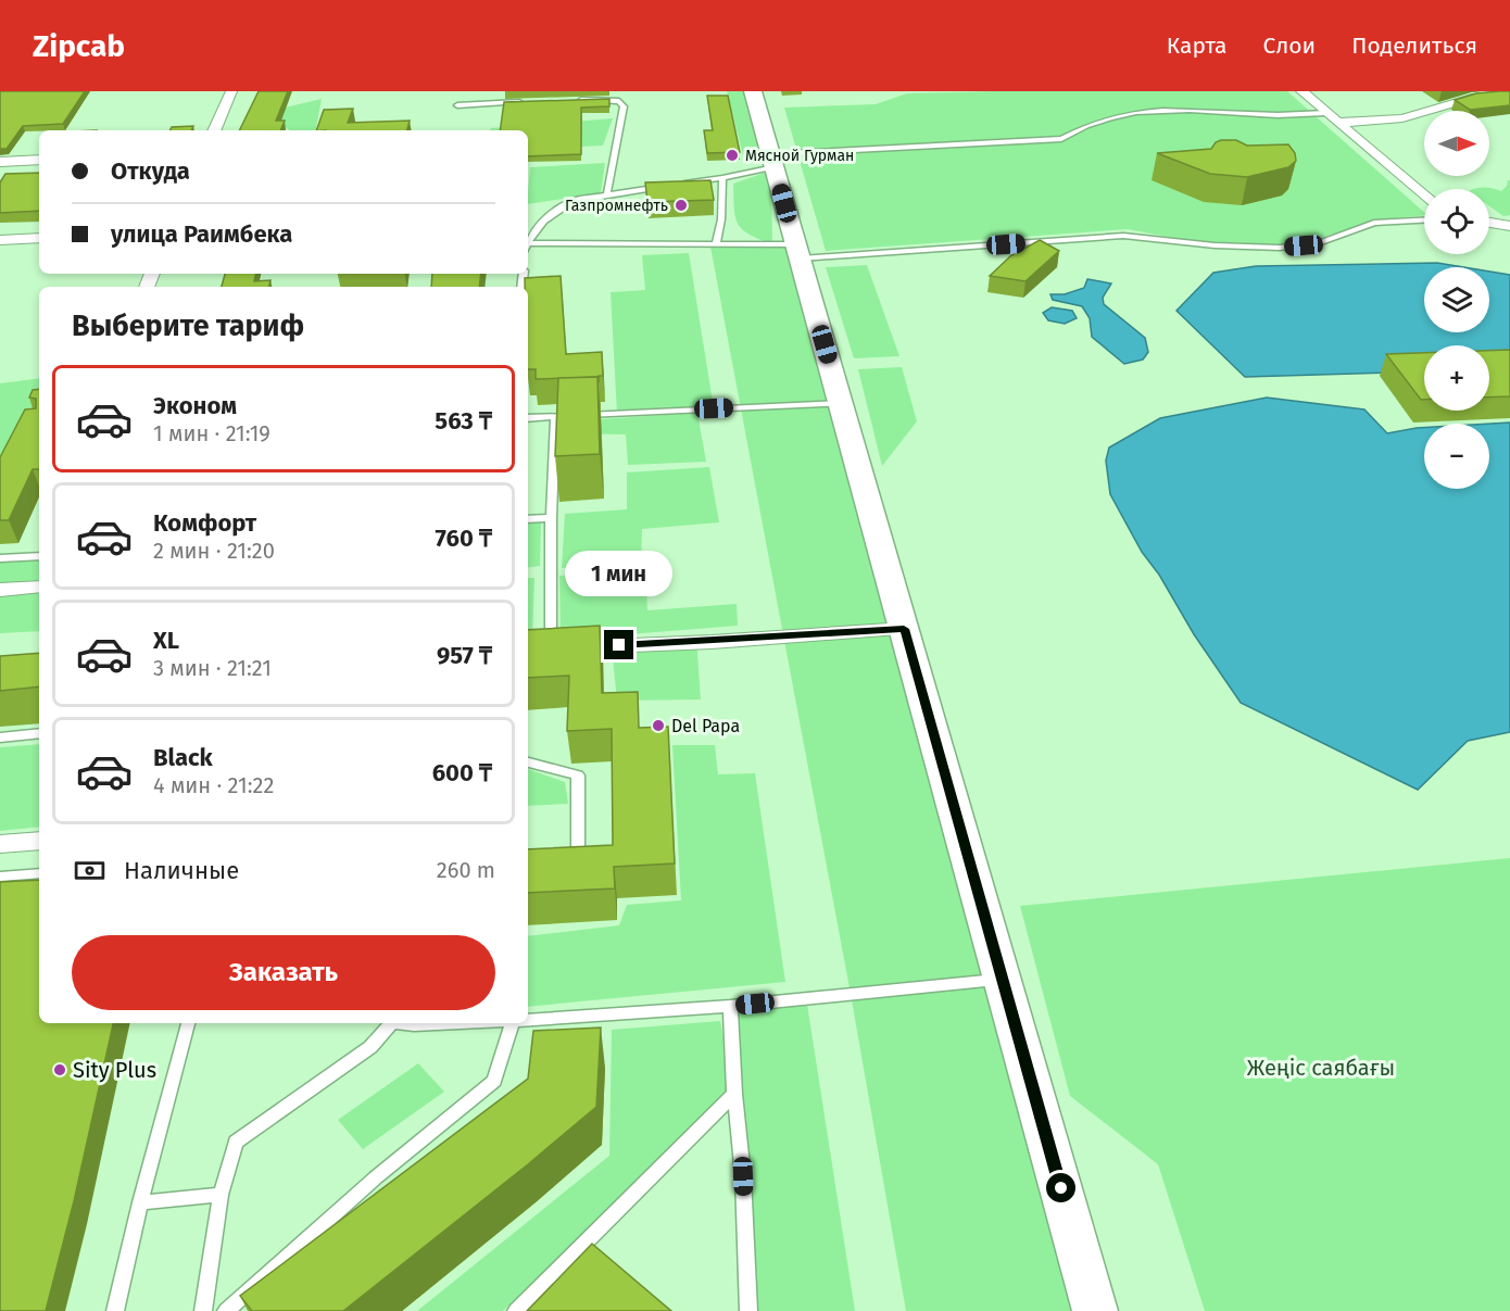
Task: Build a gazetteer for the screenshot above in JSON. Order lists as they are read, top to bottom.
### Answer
{
  "parks": ["Жеңіс саябағы"],
  "places": [
    "Мясной Гурман",
    "Газпромнефть",
    "Del Papa",
    "Sity Plus"
  ],
  "north": "right",
  "page": {
    "header": "Zipcab",
    "nav": ["Карта", "Слои", "Поделиться"],
    "map_buttons": ["+", "−"],
    "banner": ["Откуда", "улица Раимбека"],
    "heading": "Выберите тариф",
    "list": [
      {
        "name": "Эконом",
        "note": "1 мин · 21:19",
        "value": "563 ₸"
      },
      {
        "name": "Комфорт",
        "note": "2 мин · 21:20",
        "value": "760 ₸"
      },
      {
        "name": "XL",
        "note": "3 мин · 21:21",
        "value": "957 ₸"
      },
      {
        "name": "Black",
        "note": "4 мин · 21:22",
        "value": "600 ₸"
      }
    ],
    "bubble": "1 мин",
    "pay": ["Наличные", "260 m"],
    "buttons": "Заказать"
  }
}
